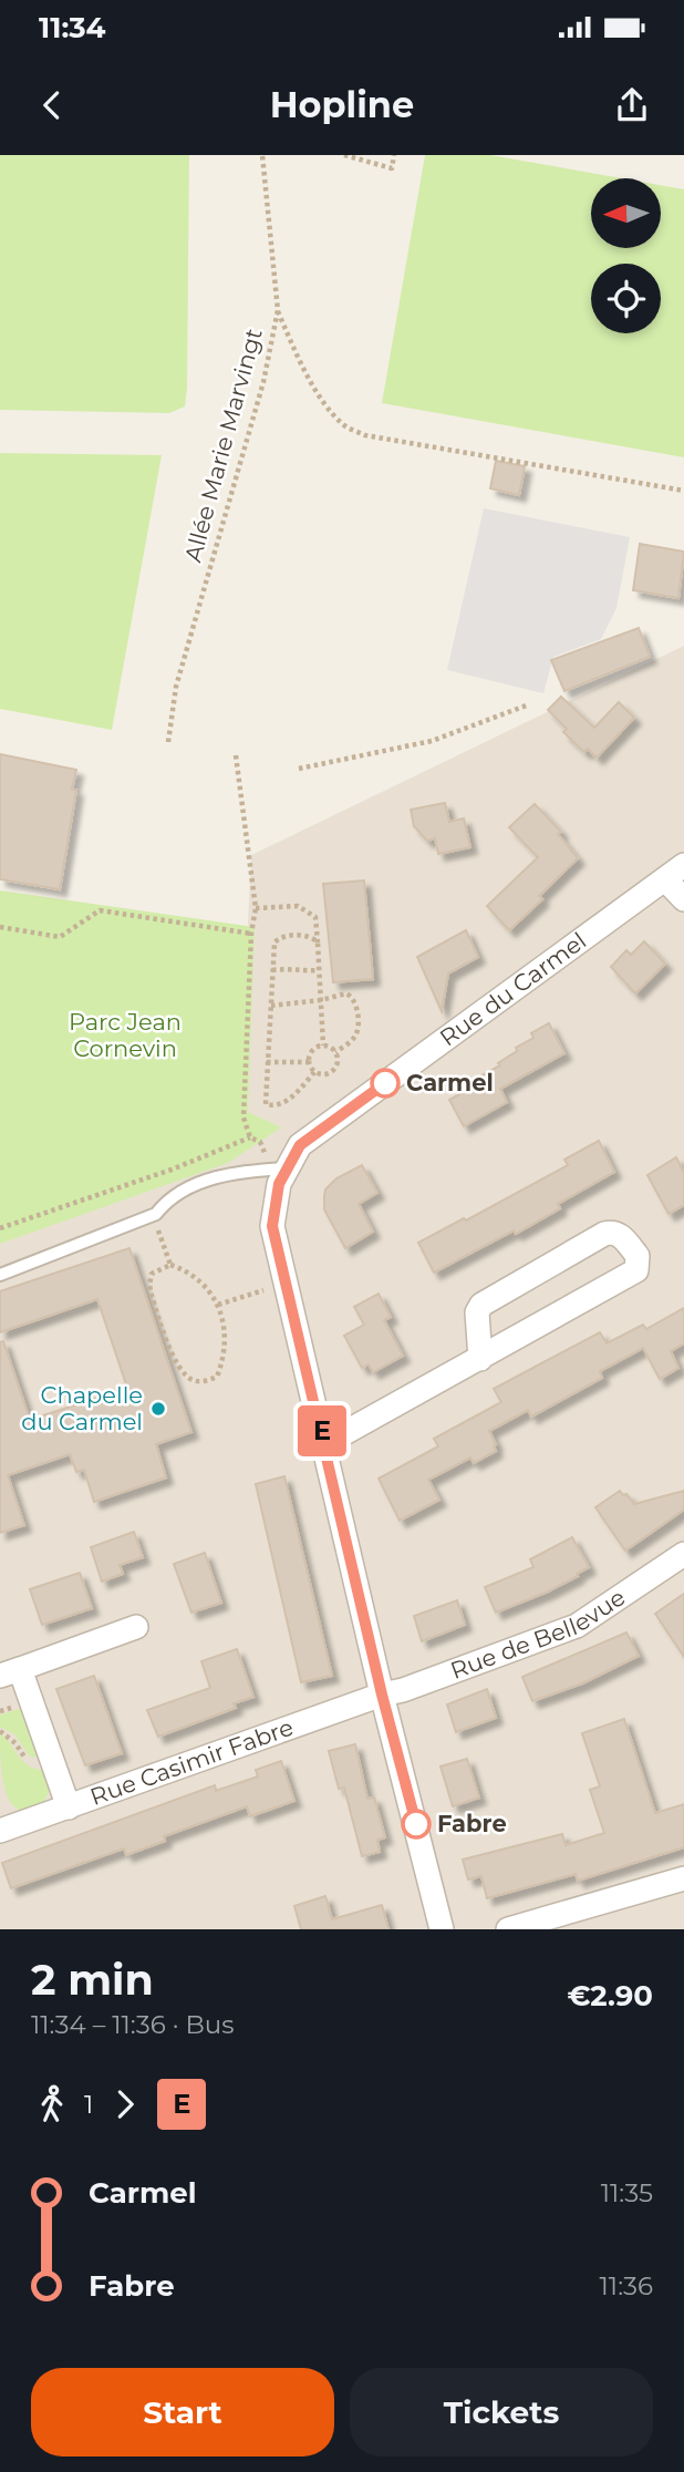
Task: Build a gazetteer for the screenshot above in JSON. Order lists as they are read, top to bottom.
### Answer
{
  "streets": {
    "street": ["Rue du Carmel", "Rue de Bellevue", "Rue Casimir Fabre"],
    "path": ["Allée Marie Marvingt"]
  },
  "crossings": [
    ["Rue du Carmel", "Rue de Bellevue"],
    ["Rue du Carmel", "Rue Casimir Fabre"],
    ["Rue de Bellevue", "Rue Casimir Fabre"]
  ],
  "parks": ["Parc Jean Cornevin"],
  "places": ["Carmel", "Chapelle du Carmel", "Fabre"],
  "lines": ["bus line E"],
  "north": "left",
  "page": {
    "status": "11:34",
    "header": "Hopline",
    "on_map": "E",
    "heading": ["2 min", "11:34 – 11:36 · Bus", "€2.90"],
    "legs": ["1", "E"],
    "list": [
      {
        "name": "Carmel",
        "value": "11:35"
      },
      {
        "name": "Fabre",
        "value": "11:36"
      }
    ],
    "buttons": ["Start", "Tickets"]
  }
}
